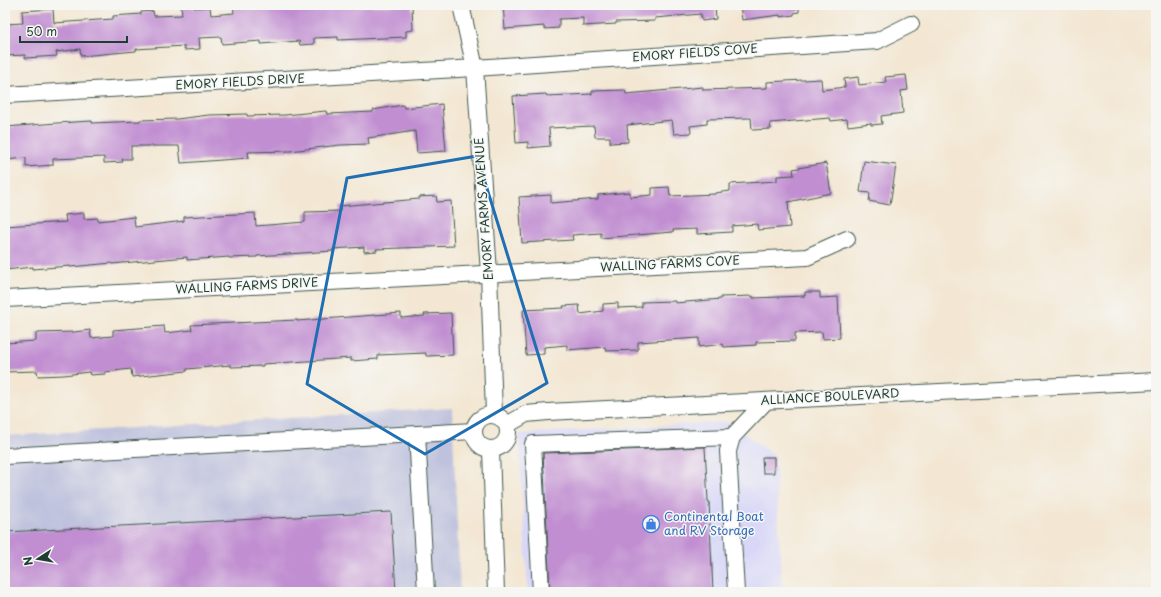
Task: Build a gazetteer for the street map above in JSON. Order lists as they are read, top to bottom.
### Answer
{
  "streets": {
    "street": [
      "EMORY FIELDS COVE",
      "EMORY FIELDS DRIVE",
      "EMORY FARMS AVENUE",
      "WALLING FARMS COVE",
      "WALLING FARMS DRIVE",
      "ALLIANCE BOULEVARD"
    ]
  },
  "crossings": [
    ["EMORY FIELDS COVE", "EMORY FIELDS DRIVE"],
    ["EMORY FIELDS COVE", "EMORY FARMS AVENUE"],
    ["EMORY FIELDS DRIVE", "EMORY FARMS AVENUE"],
    ["EMORY FARMS AVENUE", "WALLING FARMS COVE"],
    ["EMORY FARMS AVENUE", "WALLING FARMS DRIVE"],
    ["EMORY FARMS AVENUE", "ALLIANCE BOULEVARD"],
    ["WALLING FARMS COVE", "WALLING FARMS DRIVE"]
  ],
  "places": {
    "shop": ["Continental Boat and RV Storage"]
  },
  "scale_bar": "50 m",
  "north": "left"
}
